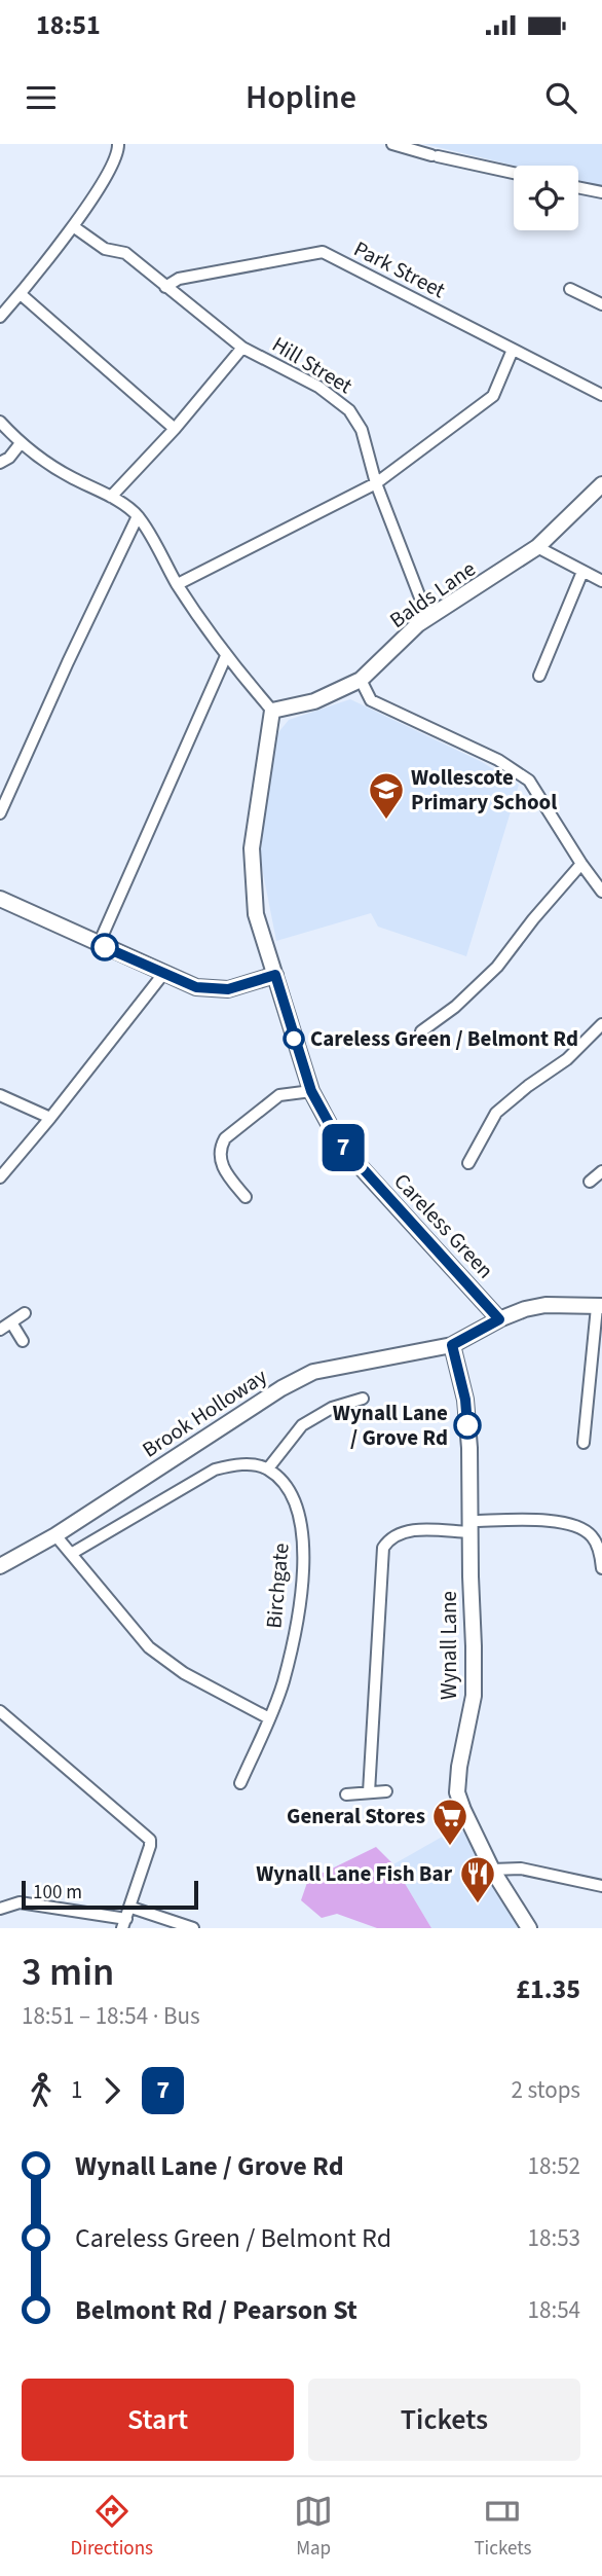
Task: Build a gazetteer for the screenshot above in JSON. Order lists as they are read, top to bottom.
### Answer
{
  "streets": {
    "street": [
      "Park Street",
      "Hill Street",
      "Balds Lane",
      "Careless Green",
      "Brook Holloway",
      "Birchgate",
      "Wynall Lane"
    ]
  },
  "crossings": [
    ["Park Street", "Hill Street"],
    ["Hill Street", "Balds Lane"],
    ["Balds Lane", "Careless Green"],
    ["Careless Green", "Brook Holloway"],
    ["Brook Holloway", "Wynall Lane"]
  ],
  "places": {
    "school or university": ["Wollescote Primary School"],
    "other": ["Careless Green / Belmont Rd", "Wynall Lane / Grove Rd"],
    "supermarket": ["General Stores"],
    "restaurant": ["Wynall Lane Fish Bar"]
  },
  "lines": ["bus line 7"],
  "scale_bar": "100 m",
  "page": {
    "status": "18:51",
    "header": "Hopline",
    "on_map": "7",
    "scale": "100 m",
    "heading": ["3 min", "18:51 – 18:54 · Bus", "£1.35"],
    "legs": ["1", "7", "2 stops"],
    "list": [
      {
        "name": "Wynall Lane / Grove Rd",
        "value": "18:52"
      },
      {
        "name": "Careless Green / Belmont Rd",
        "value": "18:53"
      },
      {
        "name": "Belmont Rd / Pearson St",
        "value": "18:54"
      }
    ],
    "buttons": ["Start", "Tickets"],
    "tabs": ["Directions", "Map", "Tickets"]
  }
}
